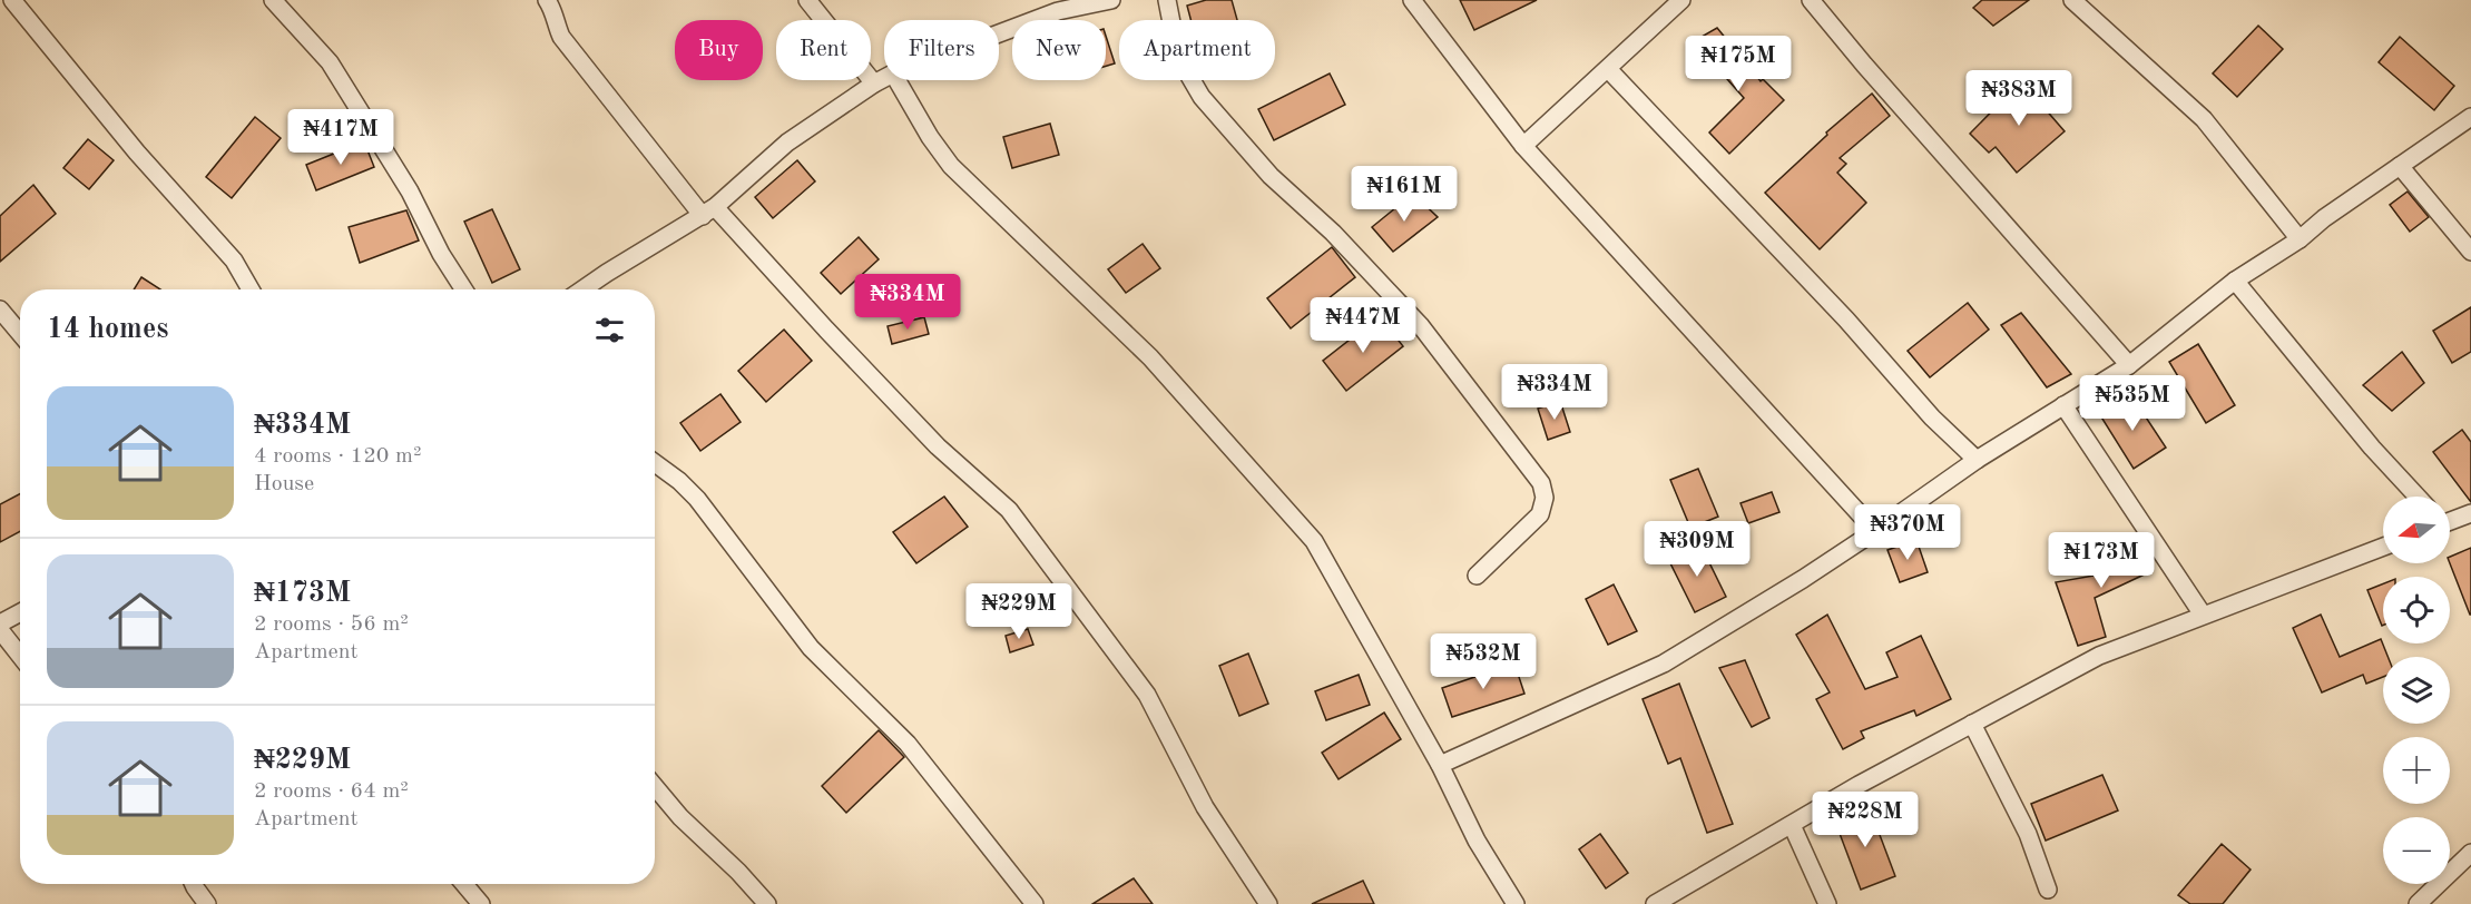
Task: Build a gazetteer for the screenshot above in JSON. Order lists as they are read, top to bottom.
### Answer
{
  "north": "left",
  "page": {
    "chip": [
      "Buy",
      "Rent",
      "Filters",
      "New",
      "Apartment"
    ],
    "price": [
      "₦175M",
      "₦383M",
      "₦417M",
      "₦161M",
      "₦334M",
      "₦447M",
      "₦334M",
      "₦535M",
      "₦370M",
      "₦309M",
      "₦173M",
      "₦229M",
      "₦532M",
      "₦228M"
    ],
    "heading": "14 homes",
    "list": [
      {
        "name": "₦334M",
        "note": "4 rooms · 120 m² · House"
      },
      {
        "name": "₦173M",
        "note": "2 rooms · 56 m² · Apartment"
      },
      {
        "name": "₦229M",
        "note": "2 rooms · 64 m² · Apartment"
      }
    ],
    "map_buttons": ["+", "−"]
  }
}
